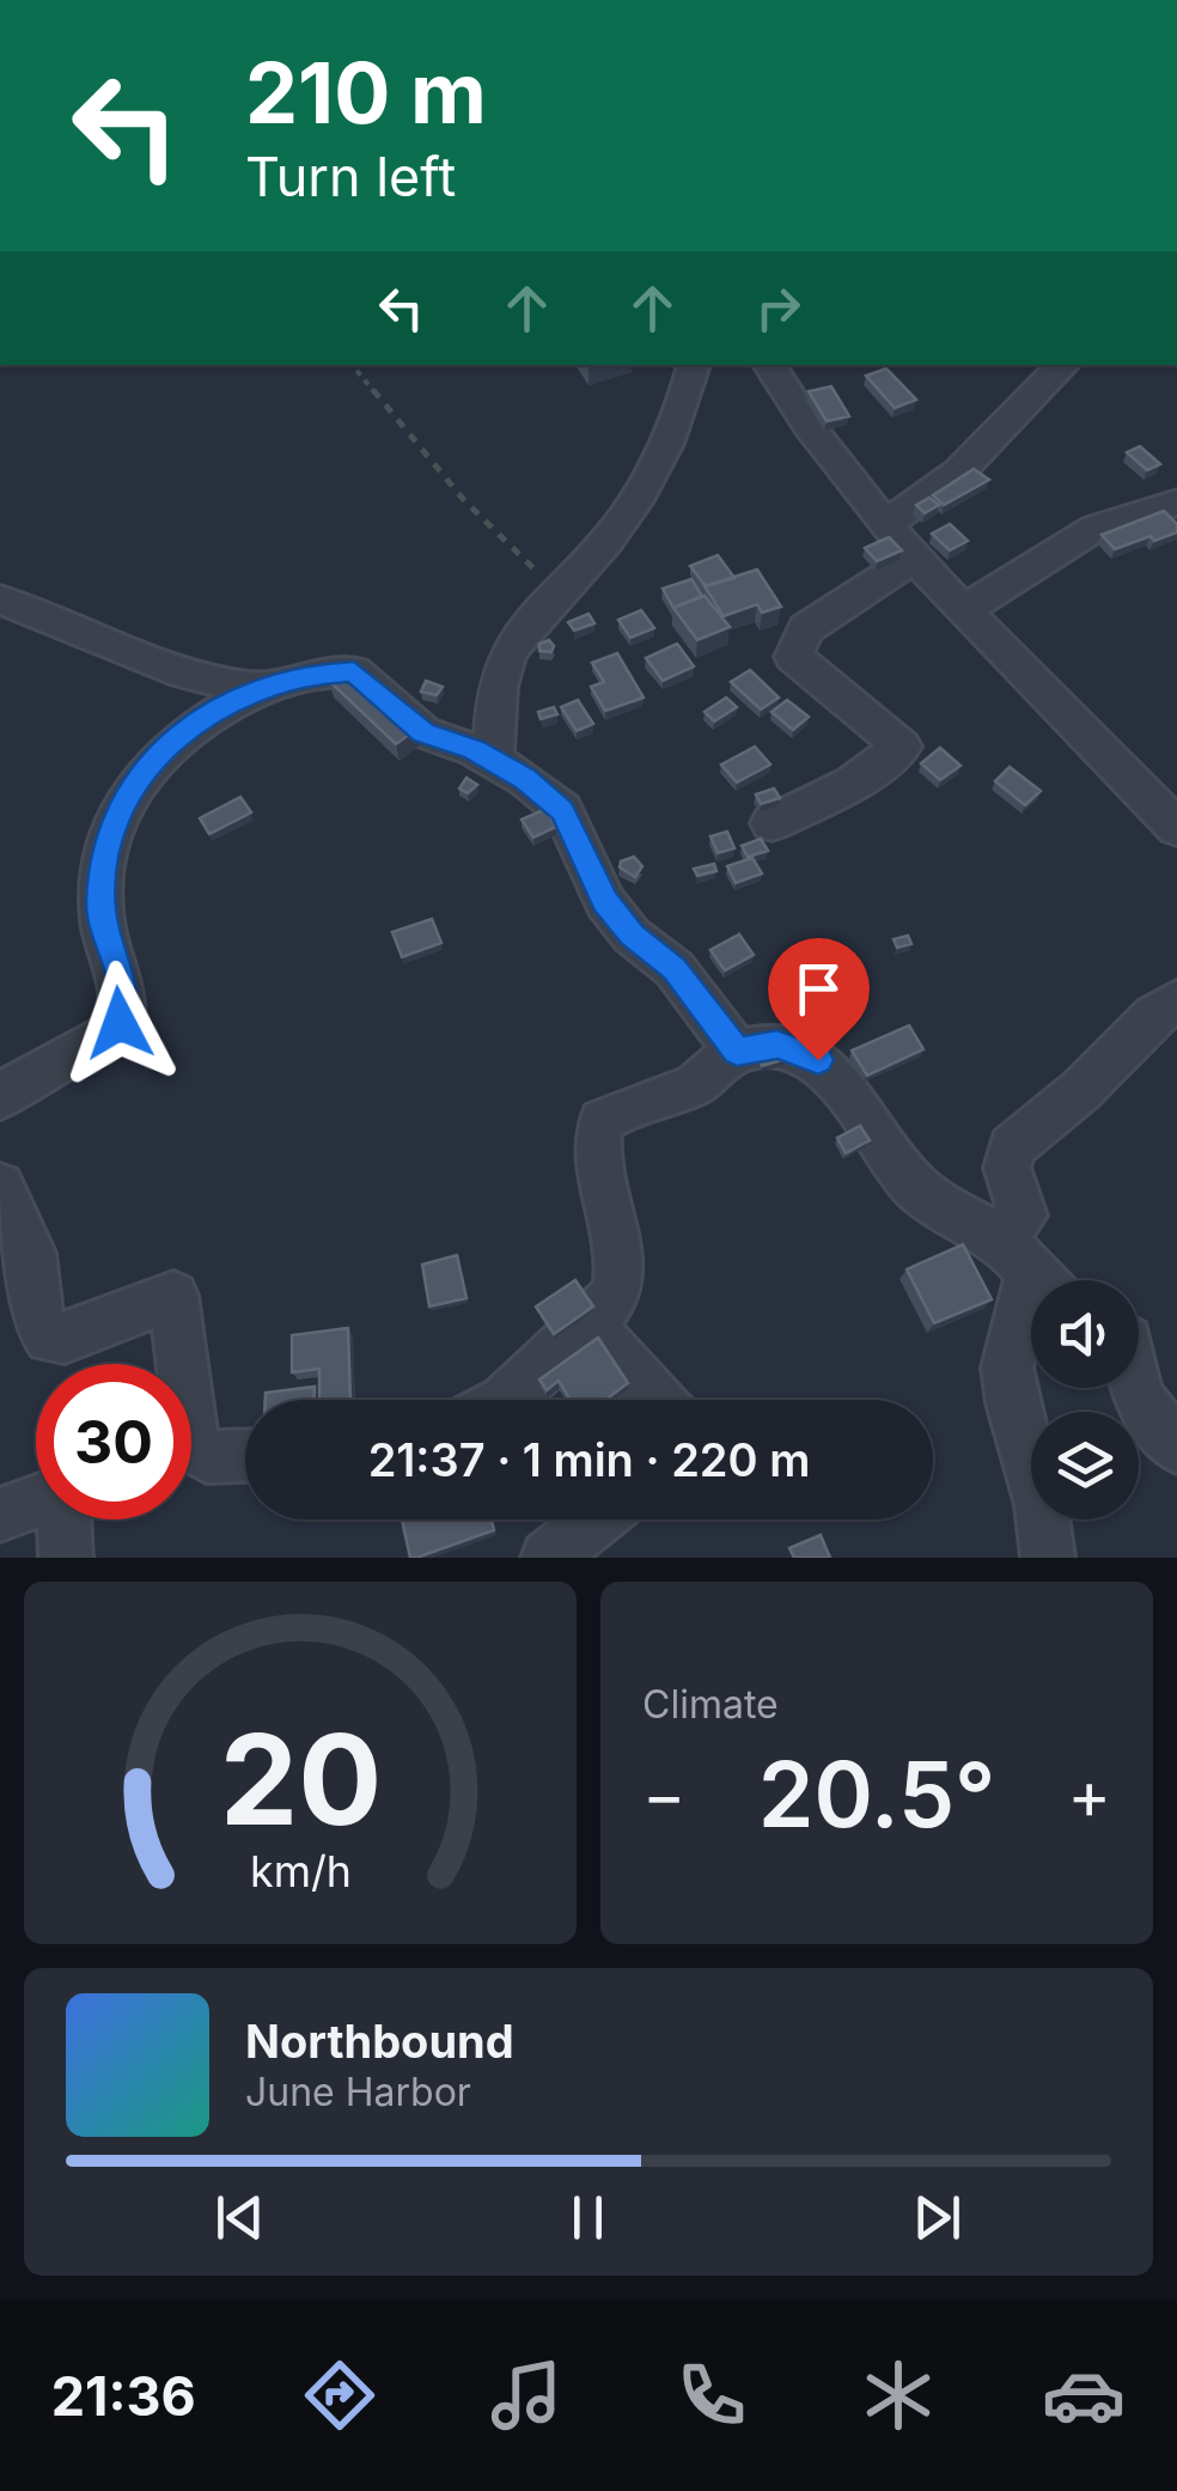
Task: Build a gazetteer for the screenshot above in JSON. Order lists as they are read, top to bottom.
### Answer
{
  "page": {
    "turn": ["210 m", "Turn left"],
    "limit": "30",
    "trip": "21:37 · 1 min · 220 m",
    "tile": "Climate",
    "heat": ["−", "20.5°", "+"],
    "song": ["Northbound", "June Harbor"],
    "tabs": "21:36",
    "gauge": ["20", "km/h"]
  }
}
